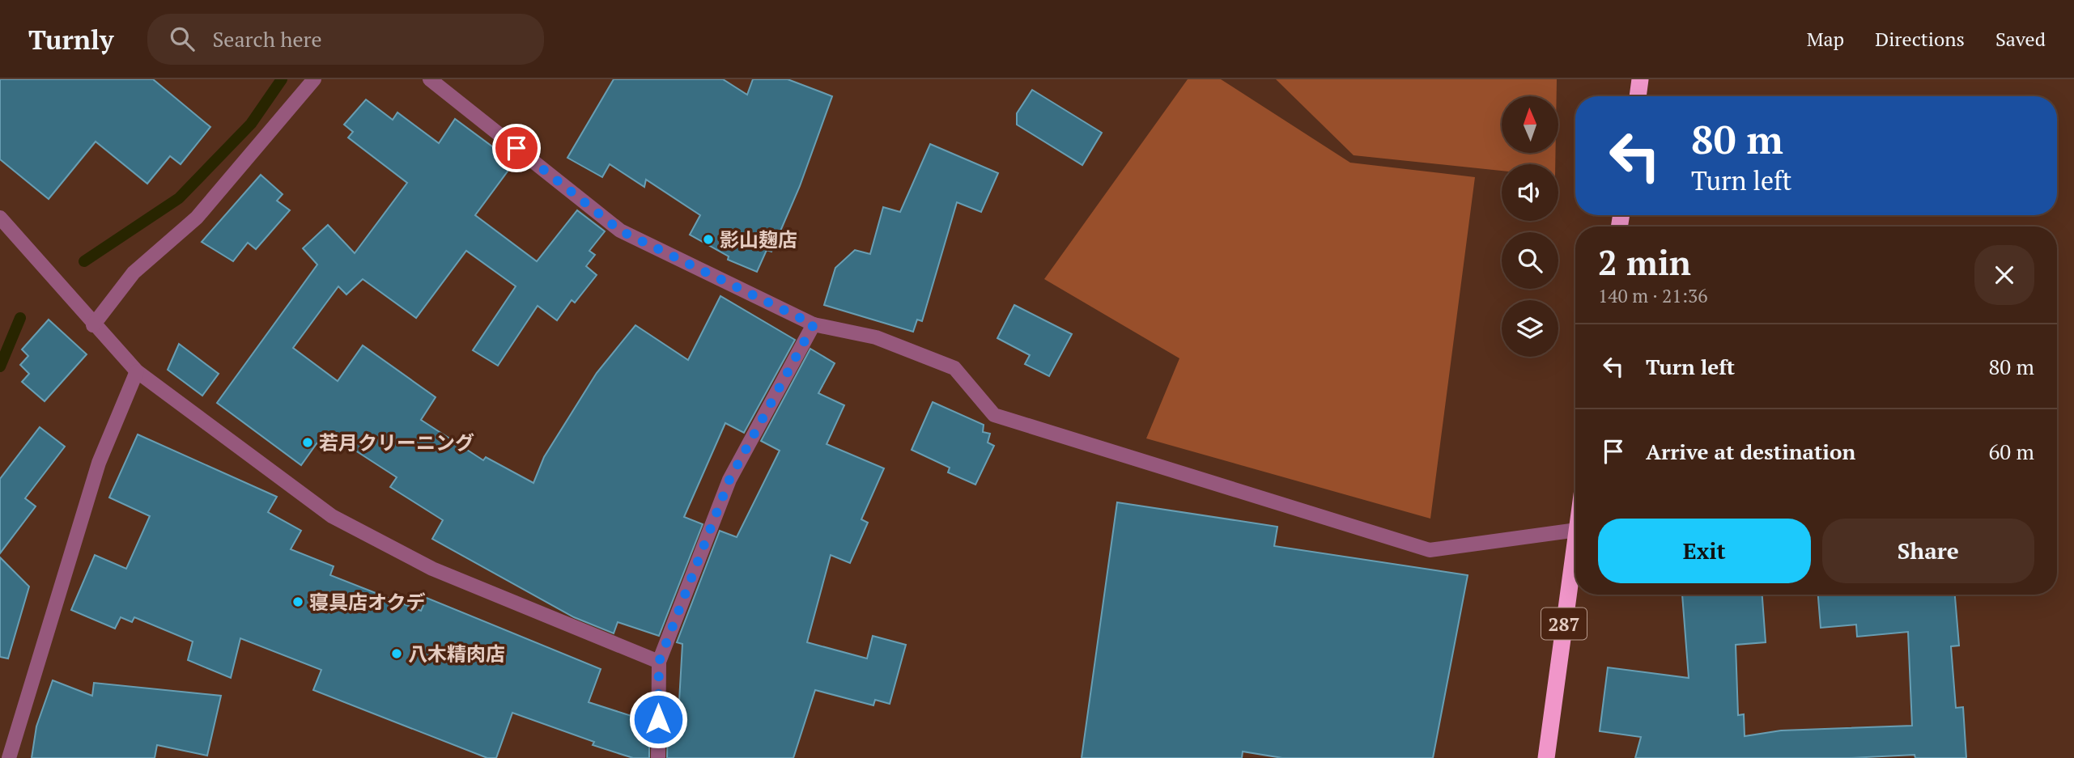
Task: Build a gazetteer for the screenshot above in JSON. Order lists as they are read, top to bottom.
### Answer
{
  "streets": {
    "highway": ["287"]
  },
  "places": [
    "影山麹店",
    "若月クリーニング",
    "寝具店オクデ",
    "八木精肉店"
  ],
  "north": "top",
  "page": {
    "header": "Turnly",
    "search": "Search here",
    "nav": ["Map", "Directions", "Saved"],
    "turn": ["80 m", "Turn left"],
    "heading": ["2 min", "140 m · 21:36"],
    "list": [
      {
        "name": "Turn left",
        "value": "80 m"
      },
      {
        "name": "Arrive at destination",
        "value": "60 m"
      }
    ],
    "buttons": ["Exit", "Share"]
  }
}
